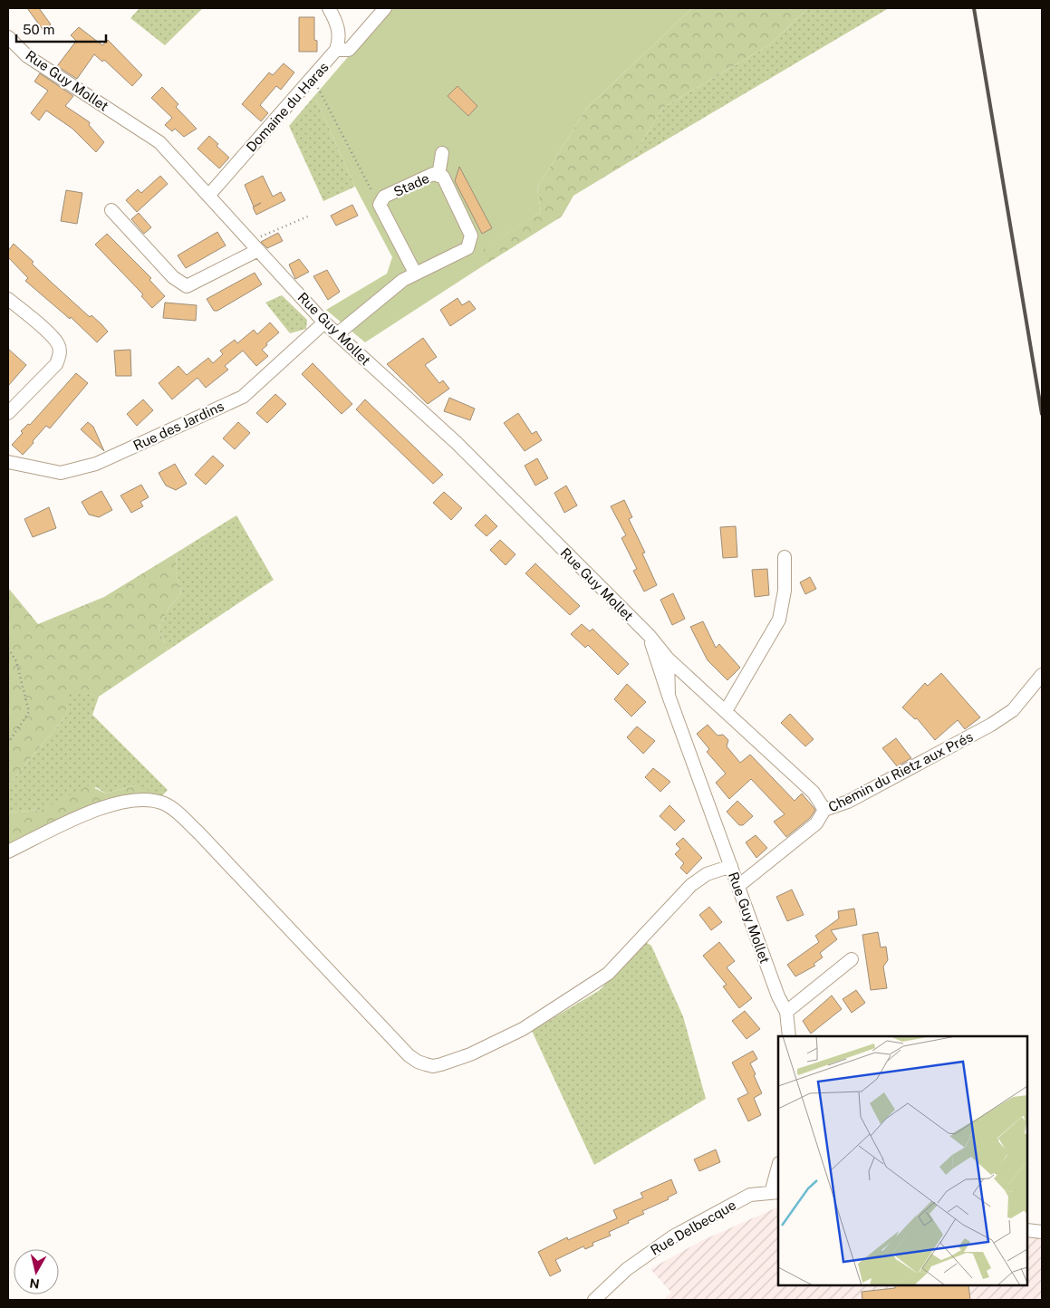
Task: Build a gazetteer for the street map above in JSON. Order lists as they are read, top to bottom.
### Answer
{
  "streets": {
    "street": [
      "Rue Guy Mollet",
      "Domaine du Haras",
      "Stade",
      "Rue des Jardins",
      "Chemin du Rietz aux Prés",
      "Rue Delbecque"
    ]
  },
  "crossings": [
    ["Rue Guy Mollet", "Domaine du Haras"],
    ["Rue Guy Mollet", "Stade"],
    ["Rue Guy Mollet", "Rue des Jardins"],
    ["Rue Guy Mollet", "Chemin du Rietz aux Prés"]
  ],
  "scale_bar": "50 m",
  "north": "bottom"
}
